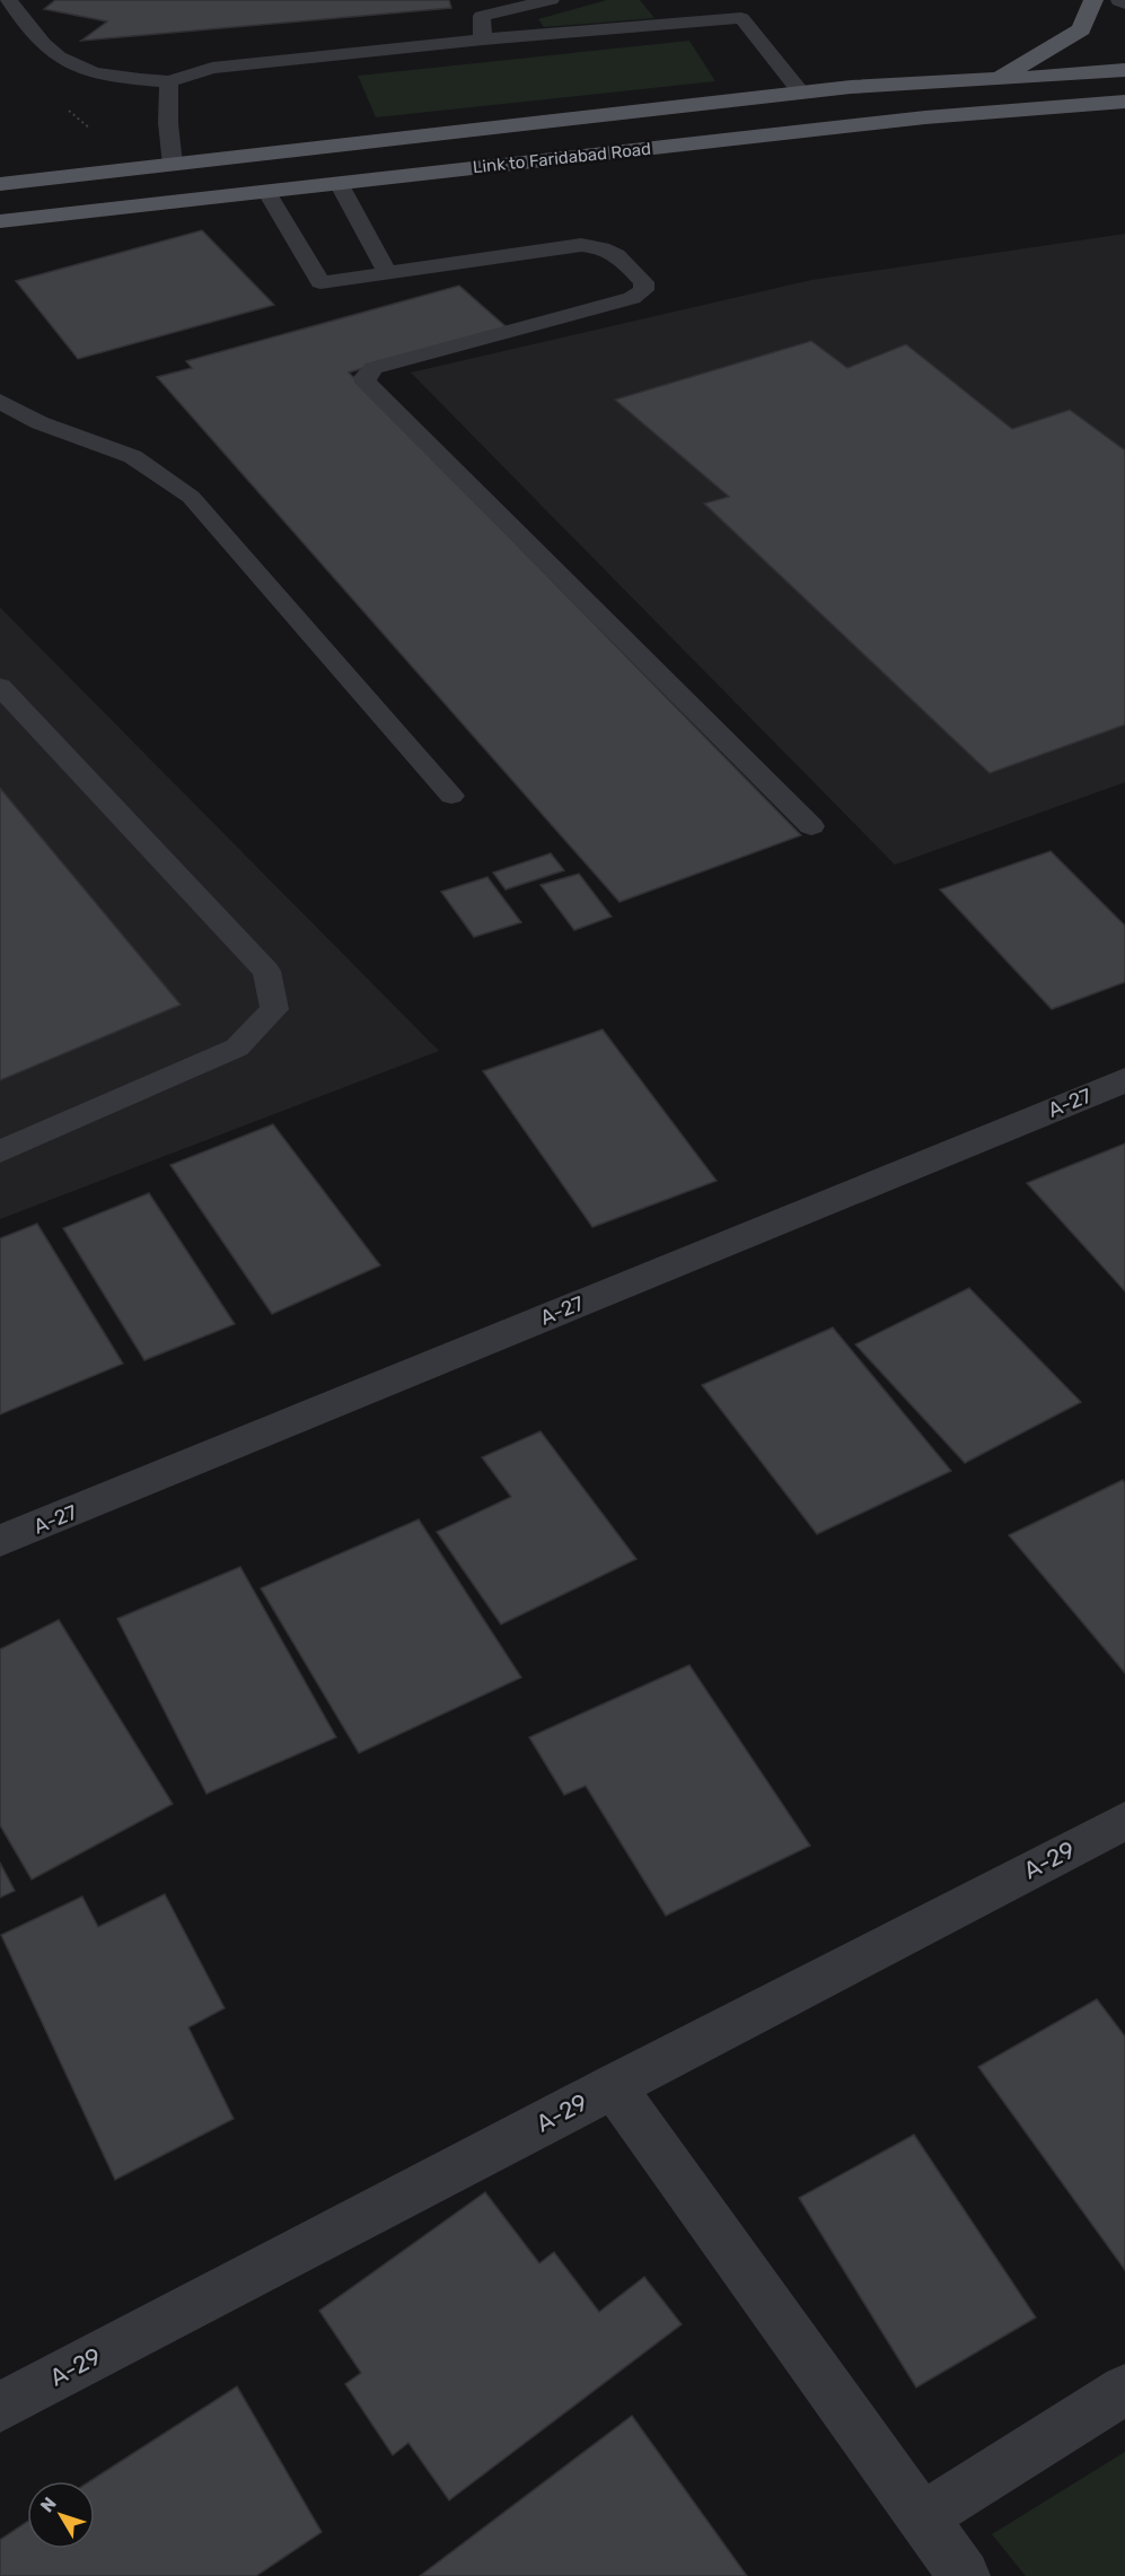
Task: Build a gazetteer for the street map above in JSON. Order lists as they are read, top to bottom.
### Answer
{
  "streets": {
    "main road": ["Link to Faridabad Road"],
    "street": ["A-27", "A-29"]
  },
  "north": "top left"
}
